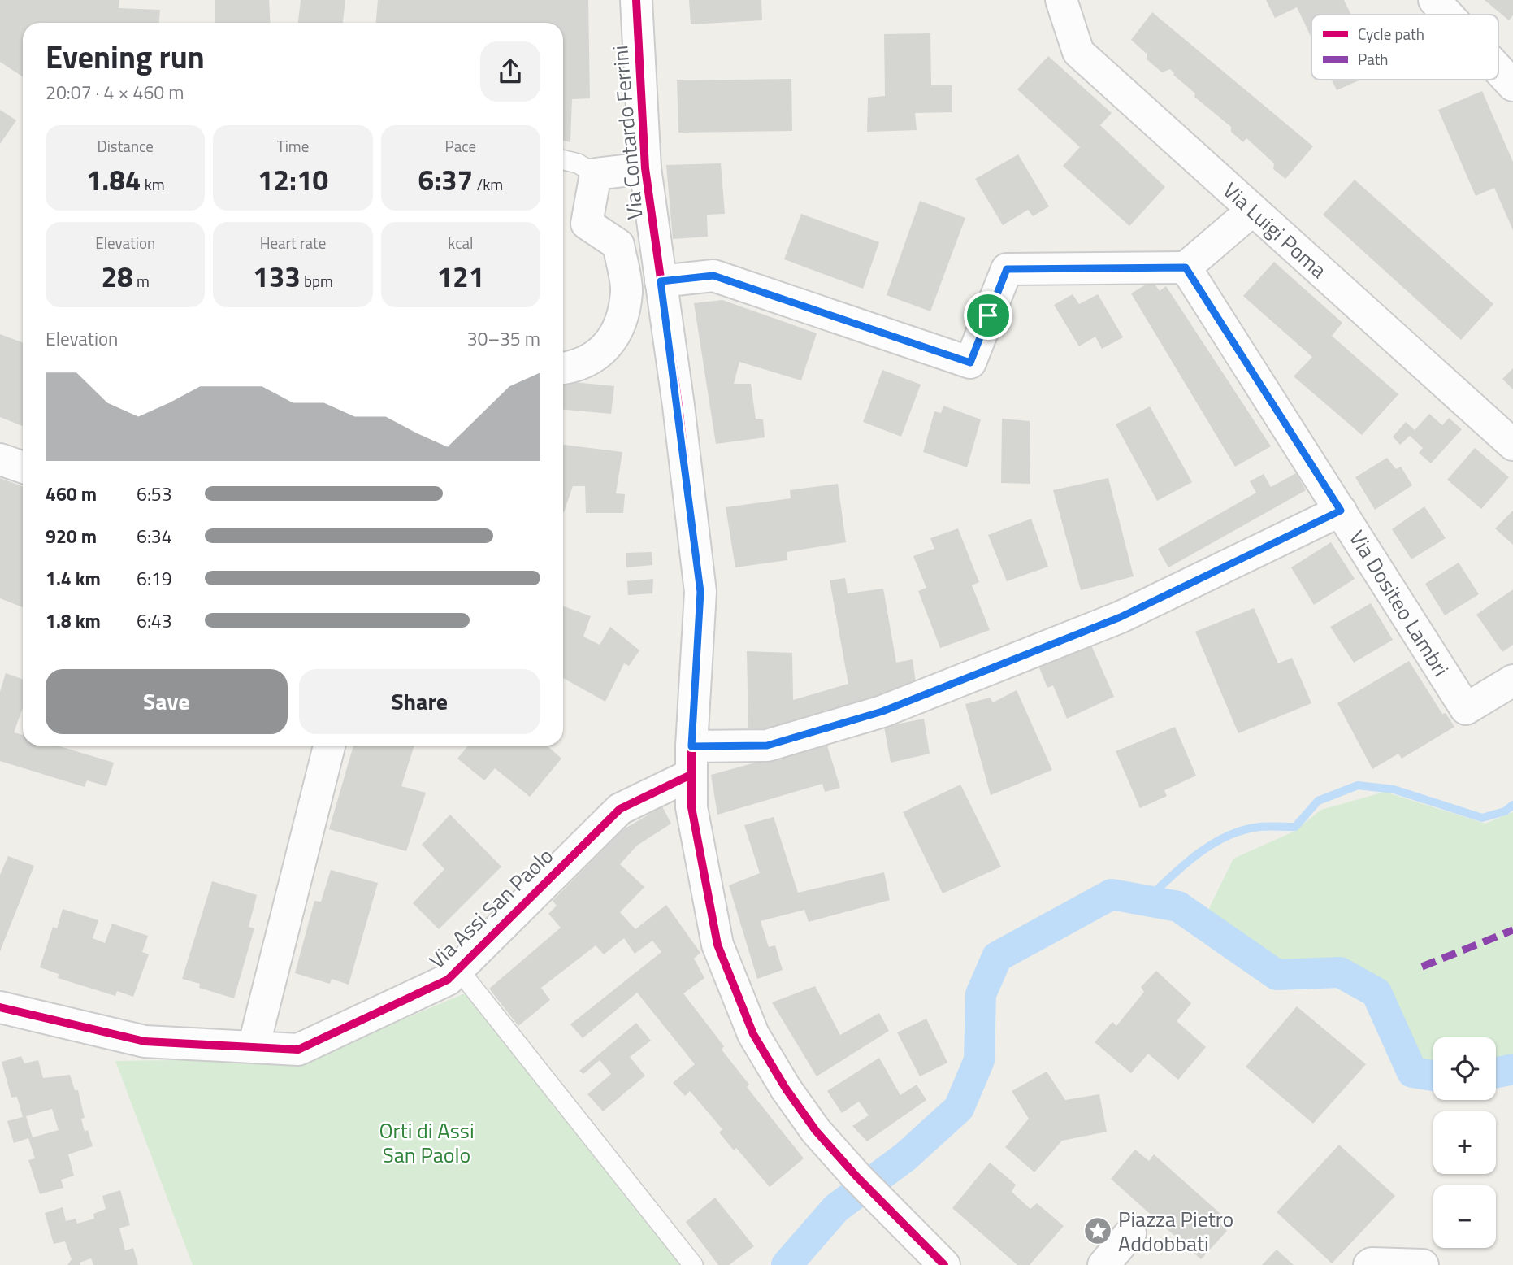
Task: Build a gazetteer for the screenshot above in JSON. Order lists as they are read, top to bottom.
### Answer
{
  "streets": {
    "street": [
      "Via Contardo Ferrini",
      "Via Luigi Poma",
      "Via Dositeo Lambri",
      "Via Assi San Paolo"
    ]
  },
  "crossings": [
    ["Via Contardo Ferrini", "Via Assi San Paolo"]
  ],
  "parks": ["Orti di Assi San Paolo"],
  "places": {
    "place": ["Piazza Pietro Addobbati"]
  },
  "legend": ["Cycle path", "Path"],
  "page": {
    "heading": ["Evening run", "20:07 · 4 × 460 m"],
    "stats": [
      ["Distance", "1.84 km"],
      ["Time", "12:10"],
      ["Pace", "6:37 /km"],
      ["Elevation", "28 m"],
      ["Heart rate", "133 bpm"],
      ["kcal", "121"]
    ],
    "chart": ["Elevation", "30–35 m"],
    "list": [
      {
        "name": "460 m",
        "note": "6:53"
      },
      {
        "name": "920 m",
        "note": "6:34"
      },
      {
        "name": "1.4 km",
        "note": "6:19"
      },
      {
        "name": "1.8 km",
        "note": "6:43"
      }
    ],
    "buttons": ["Save", "Share"],
    "map_buttons": ["+", "−"]
  }
}
